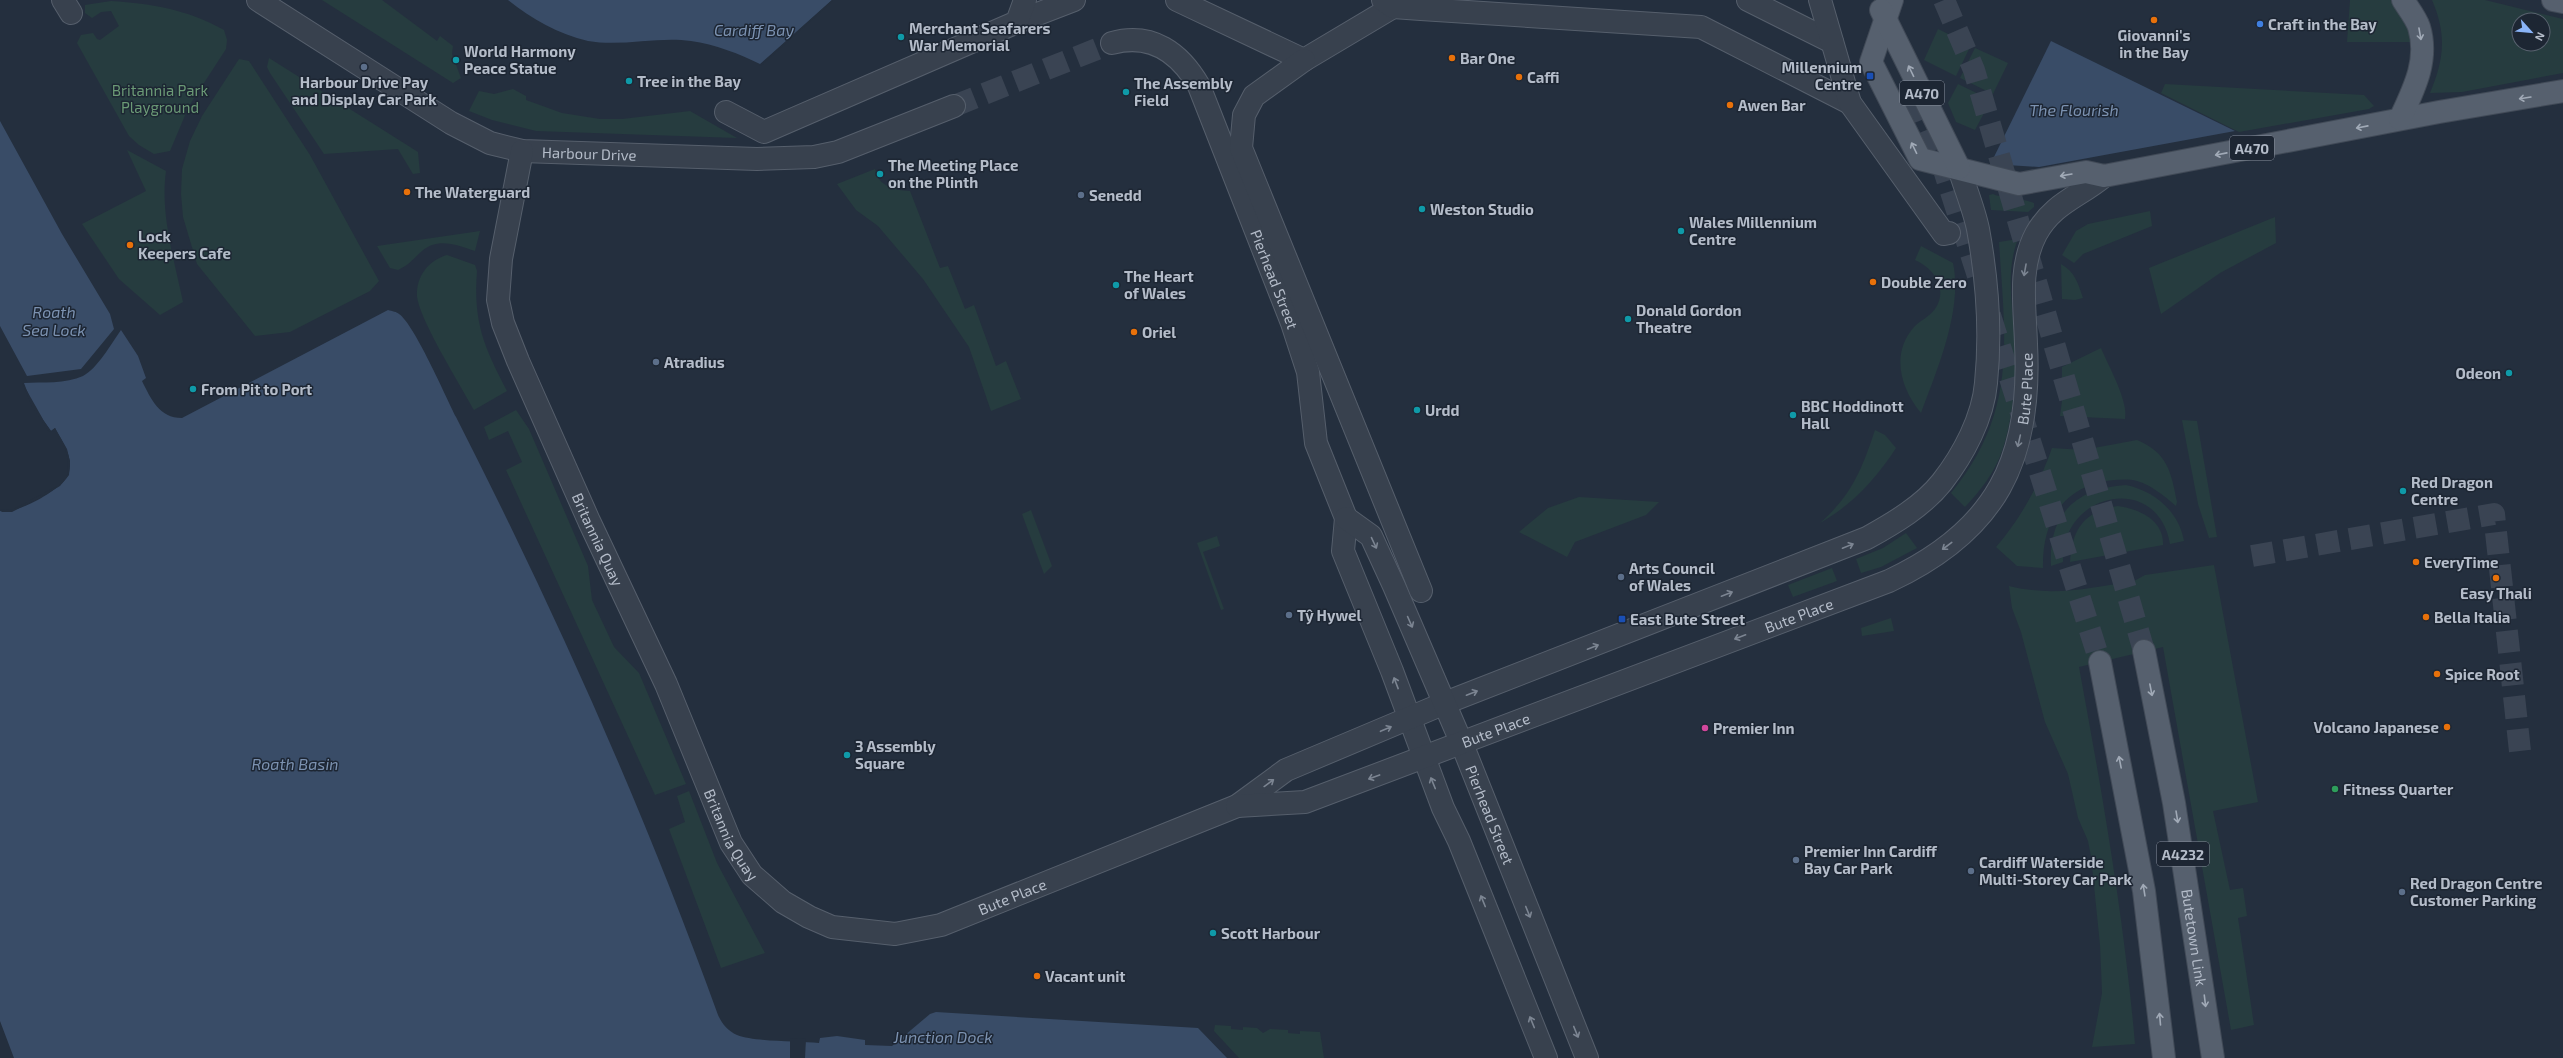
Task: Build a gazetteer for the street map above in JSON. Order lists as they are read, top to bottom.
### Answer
{
  "streets": {
    "main road": ["A470", "A4232", "Butetown Link"],
    "street": [
      "Harbour Drive",
      "Pierhead Street",
      "Bute Place",
      "Britannia Quay"
    ]
  },
  "crossings": [
    ["A470", "Bute Place"],
    ["Harbour Drive", "Britannia Quay"],
    ["Pierhead Street", "Bute Place"],
    ["Bute Place", "Britannia Quay"]
  ],
  "water": [
    "Cardiff Bay",
    "The Flourish",
    "Roath Sea Lock",
    "Roath Basin",
    "Junction Dock"
  ],
  "parks": ["Britannia Park Playground"],
  "places": {
    "other": [
      "Giovanni's in the Bay",
      "Craft in the Bay",
      "Merchant Seafarers War Memorial",
      "Bar One",
      "World Harmony Peace Statue",
      "Harbour Drive Pay and Display Car Park",
      "Caffi",
      "Tree in the Bay",
      "The Assembly Field",
      "Awen Bar",
      "The Meeting Place on the Plinth",
      "The Waterguard",
      "Senedd",
      "Weston Studio",
      "Wales Millennium Centre",
      "Lock Keepers Cafe",
      "Double Zero",
      "The Heart of Wales",
      "Donald Gordon Theatre",
      "Oriel",
      "Atradius",
      "Odeon",
      "From Pit to Port",
      "Urdd",
      "BBC Hoddinott Hall",
      "Red Dragon Centre",
      "EveryTime",
      "Arts Council of Wales",
      "Easy Thali",
      "Tŷ Hywel",
      "Bella Italia",
      "Spice Root",
      "Volcano Japanese",
      "Premier Inn",
      "3 Assembly Square",
      "Fitness Quarter",
      "Premier Inn Cardiff Bay Car Park",
      "Cardiff Waterside Multi-Storey Car Park",
      "Red Dragon Centre Customer Parking",
      "Scott Harbour",
      "Vacant unit"
    ],
    "transit": ["Millennium Centre", "East Bute Street"]
  },
  "north": "bottom right"
}
